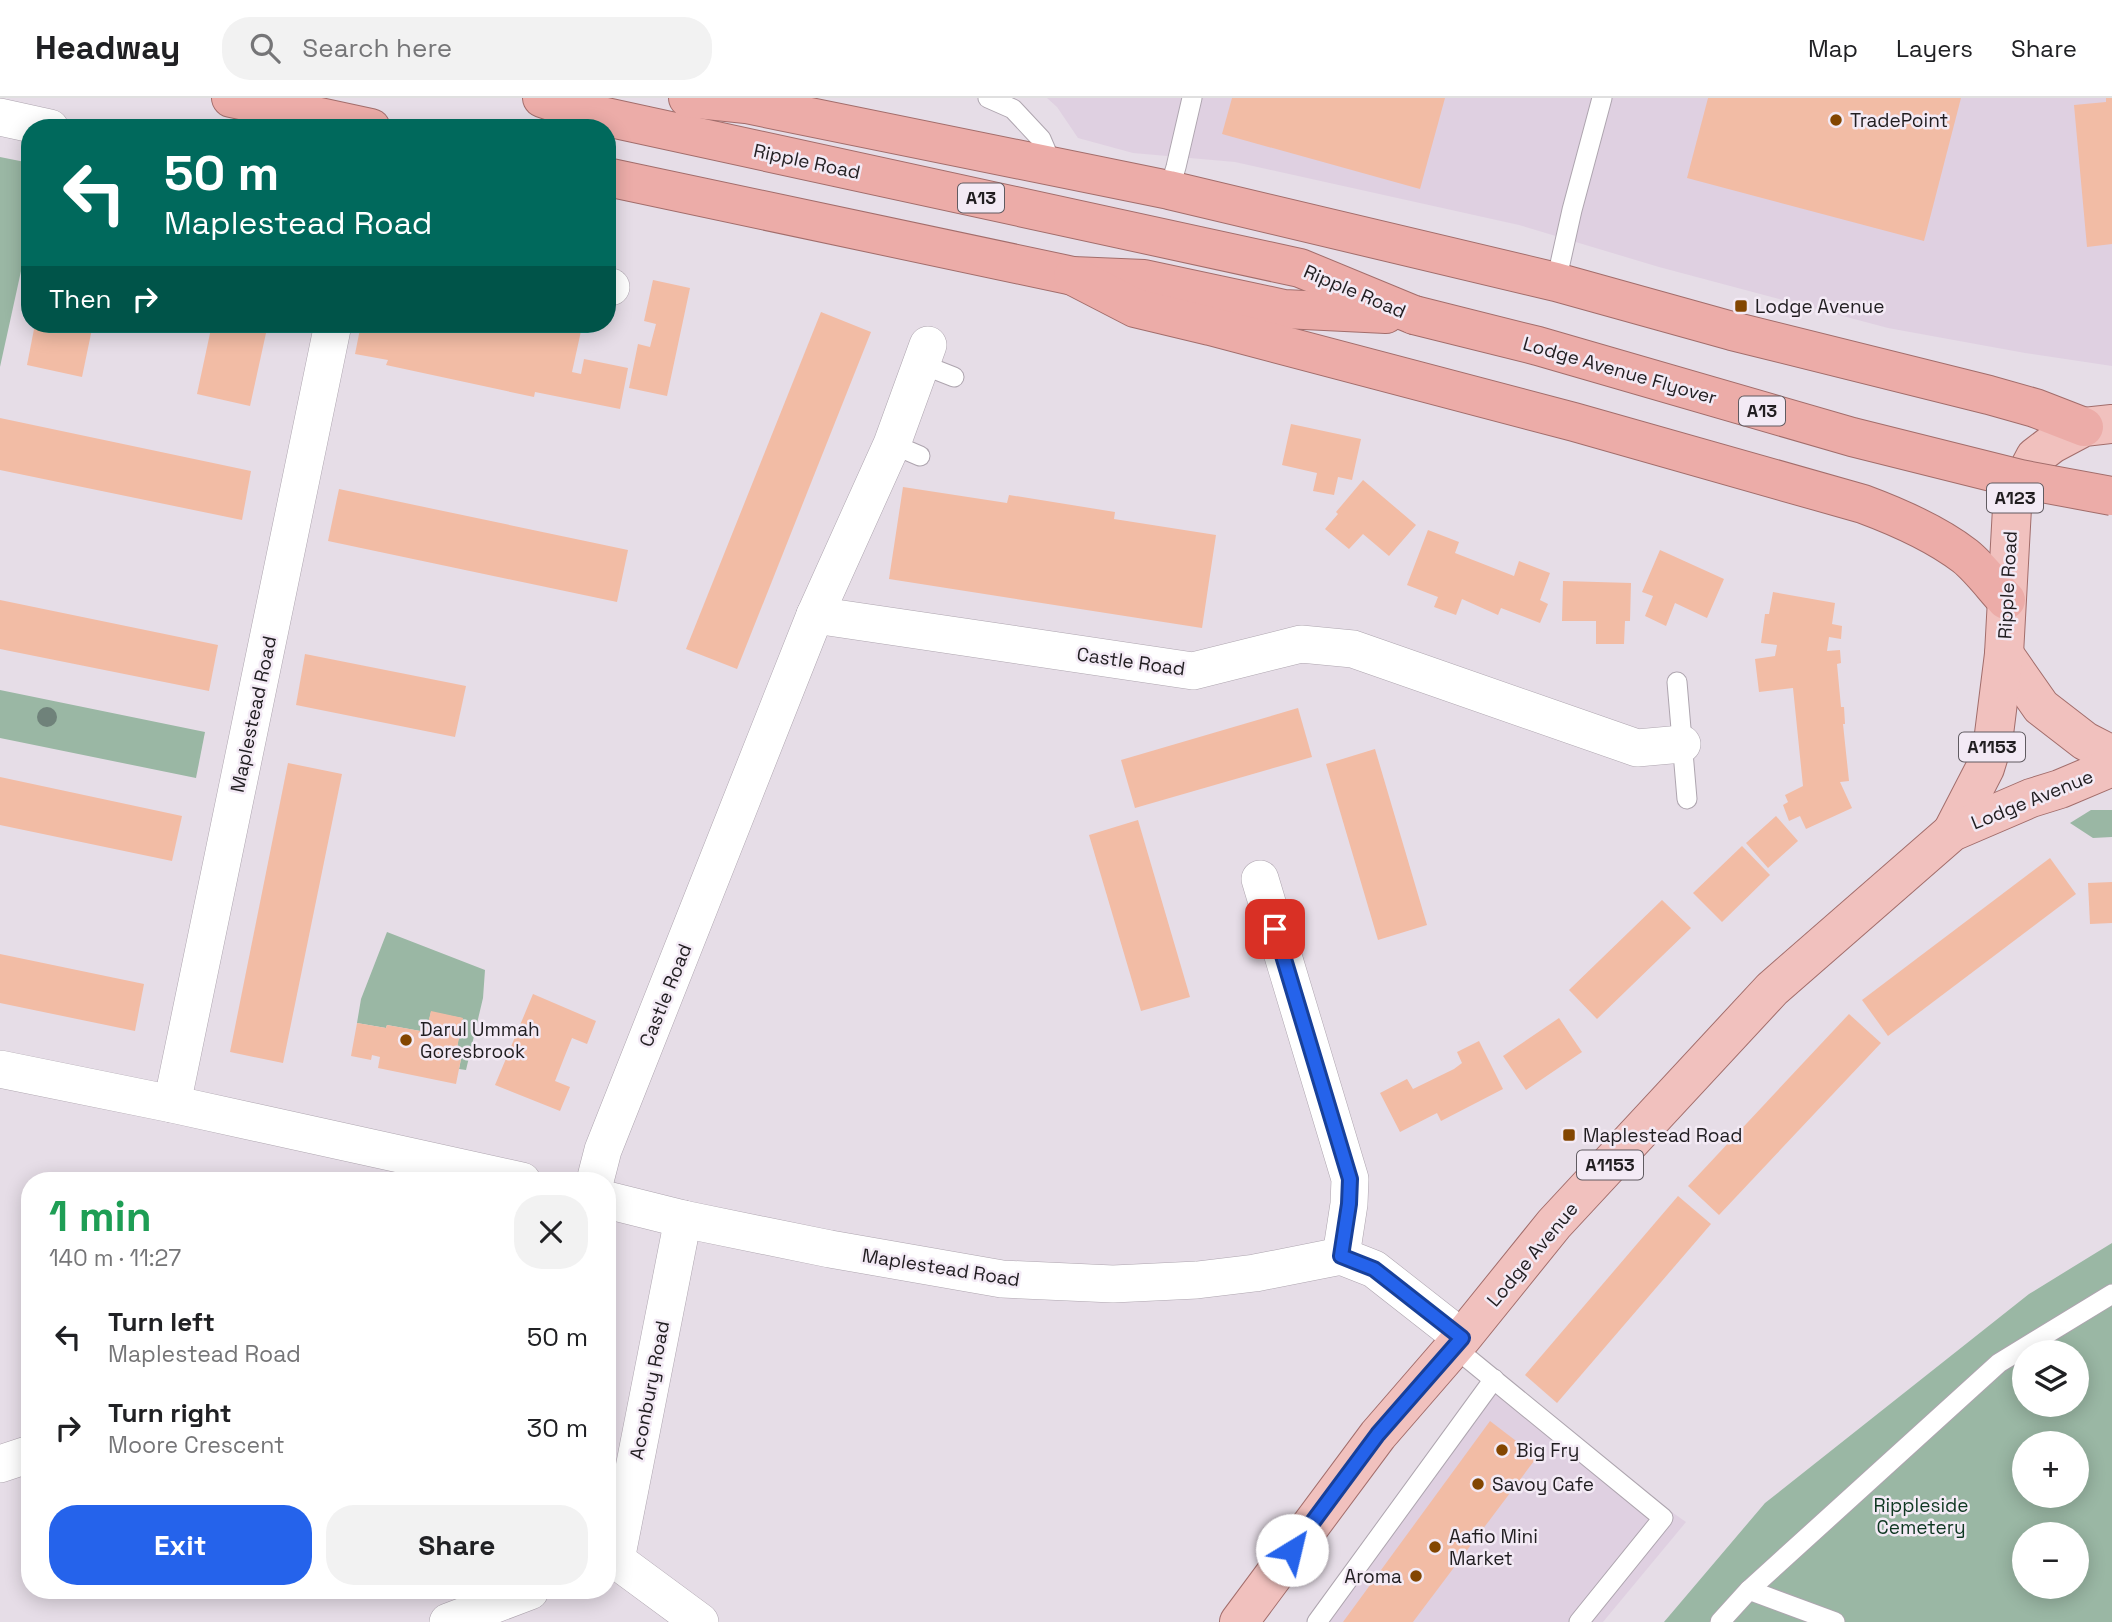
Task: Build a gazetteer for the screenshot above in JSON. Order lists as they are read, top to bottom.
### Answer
{
  "streets": {
    "highway": ["Ripple Road", "A13", "Lodge Avenue Flyover"],
    "main road": ["A123", "A1153", "Lodge Avenue"],
    "street": ["Castle Road", "Maplestead Road", "Aconbury Road"]
  },
  "crossings": [
    ["Ripple Road", "A13"],
    ["Ripple Road", "Lodge Avenue Flyover"],
    ["Ripple Road", "Lodge Avenue"],
    ["Maplestead Road", "Aconbury Road"]
  ],
  "parks": ["Rippleside Cemetery"],
  "places": {
    "other": [
      "TradePoint",
      "Darul Ummah Goresbrook",
      "Big Fry",
      "Savoy Cafe",
      "Aafio Mini Market",
      "Aroma"
    ],
    "transit": ["Lodge Avenue", "Maplestead Road"]
  },
  "page": {
    "header": "Headway",
    "search": "Search here",
    "nav": ["Map", "Layers", "Share"],
    "turn": ["50 m", "Maplestead Road"],
    "then": "Then",
    "heading": ["1 min", "140 m · 11:27"],
    "list": [
      {
        "name": "Turn left",
        "note": "Maplestead Road",
        "value": "50 m"
      },
      {
        "name": "Turn right",
        "note": "Moore Crescent",
        "value": "30 m"
      }
    ],
    "map_buttons": ["+", "−"],
    "buttons": ["Exit", "Share"]
  }
}
